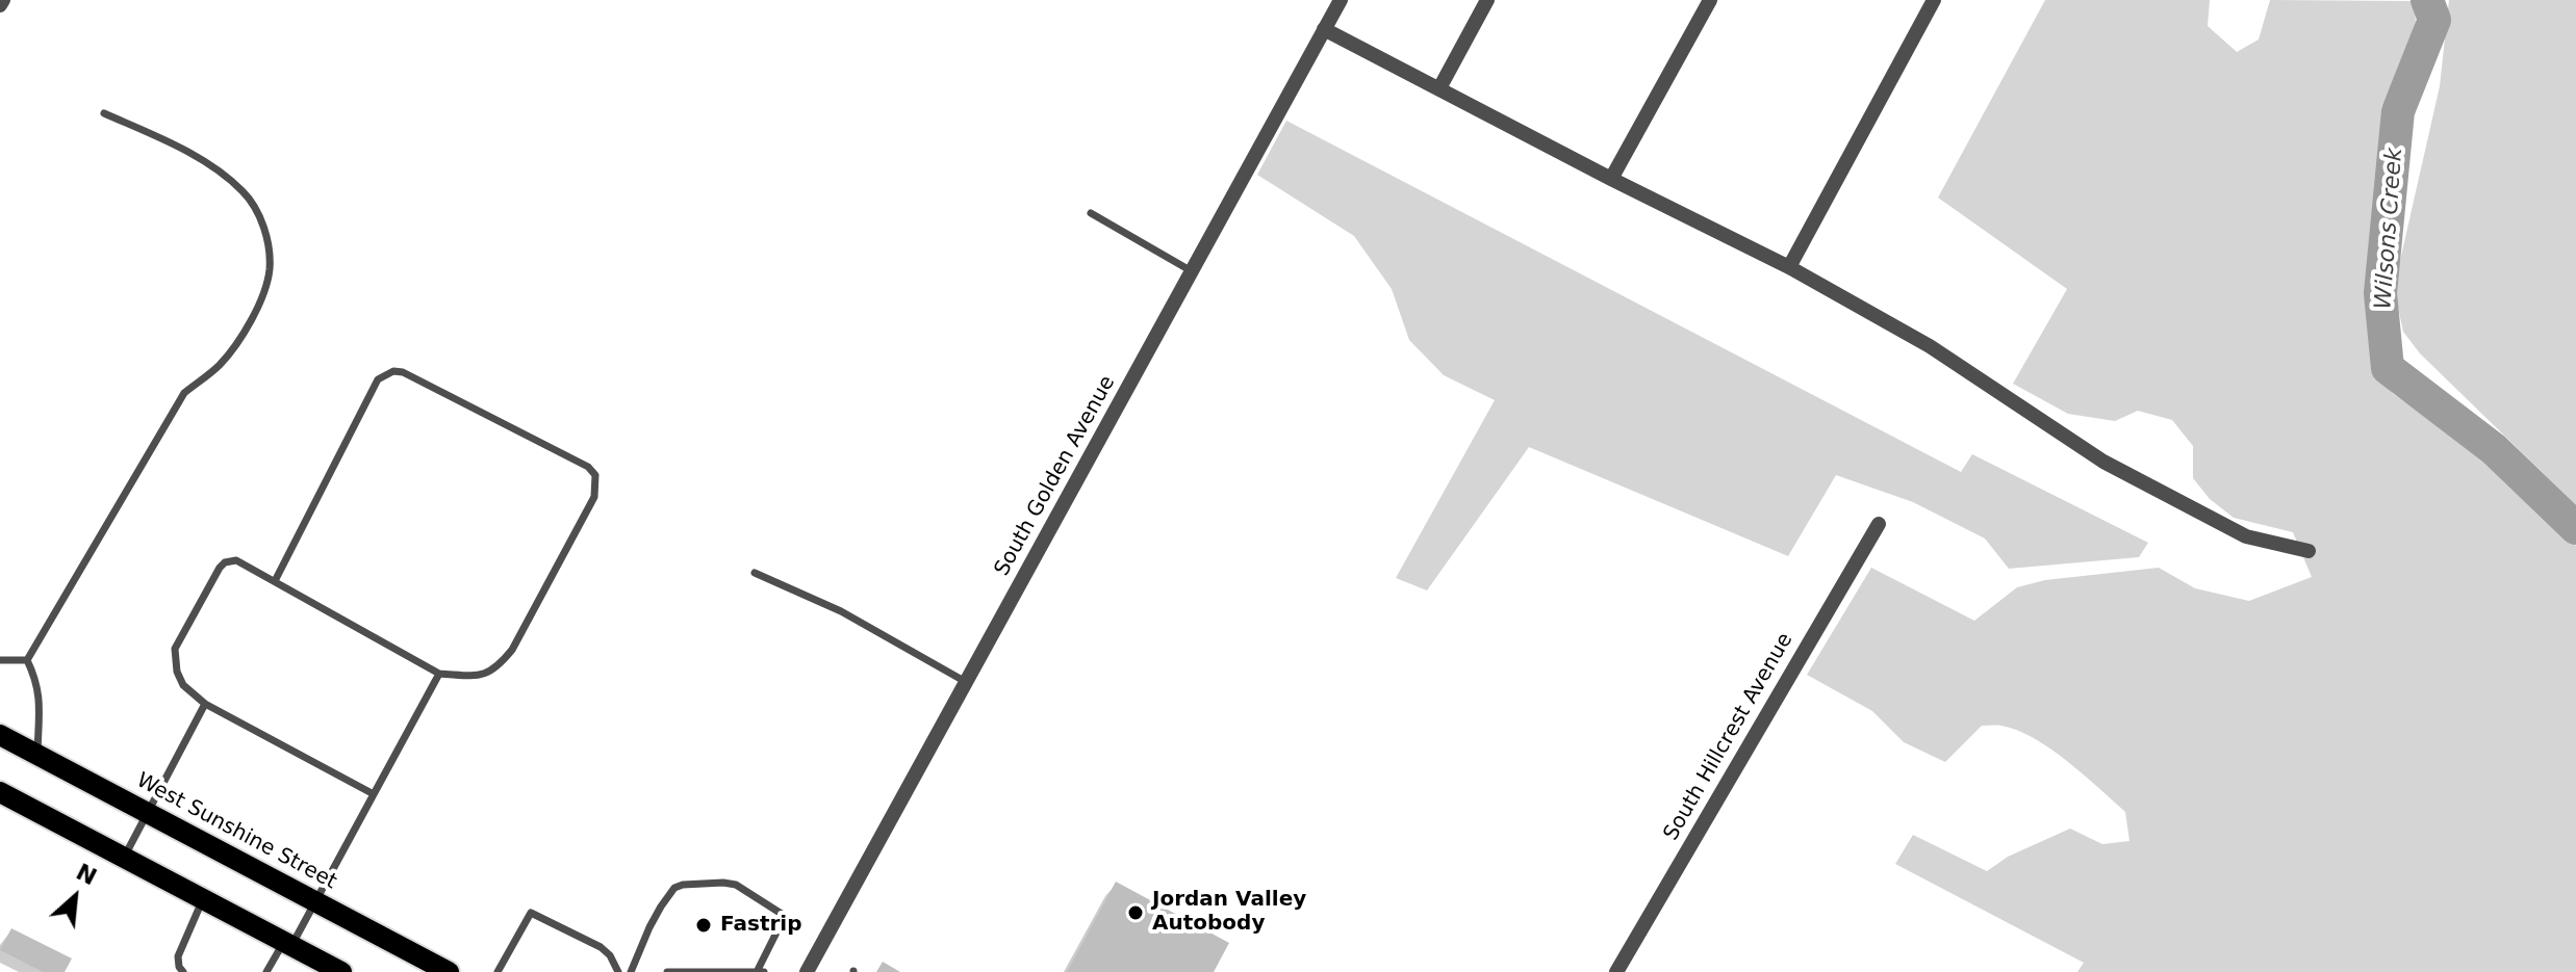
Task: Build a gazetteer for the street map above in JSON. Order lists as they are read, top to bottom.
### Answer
{
  "streets": {
    "main road": ["West Sunshine Street"],
    "street": ["South Golden Avenue", "South Hillcrest Avenue"]
  },
  "water": ["Wilsons Creek"],
  "places": ["Jordan Valley Autobody", "Fastrip"],
  "north": "top right"
}
